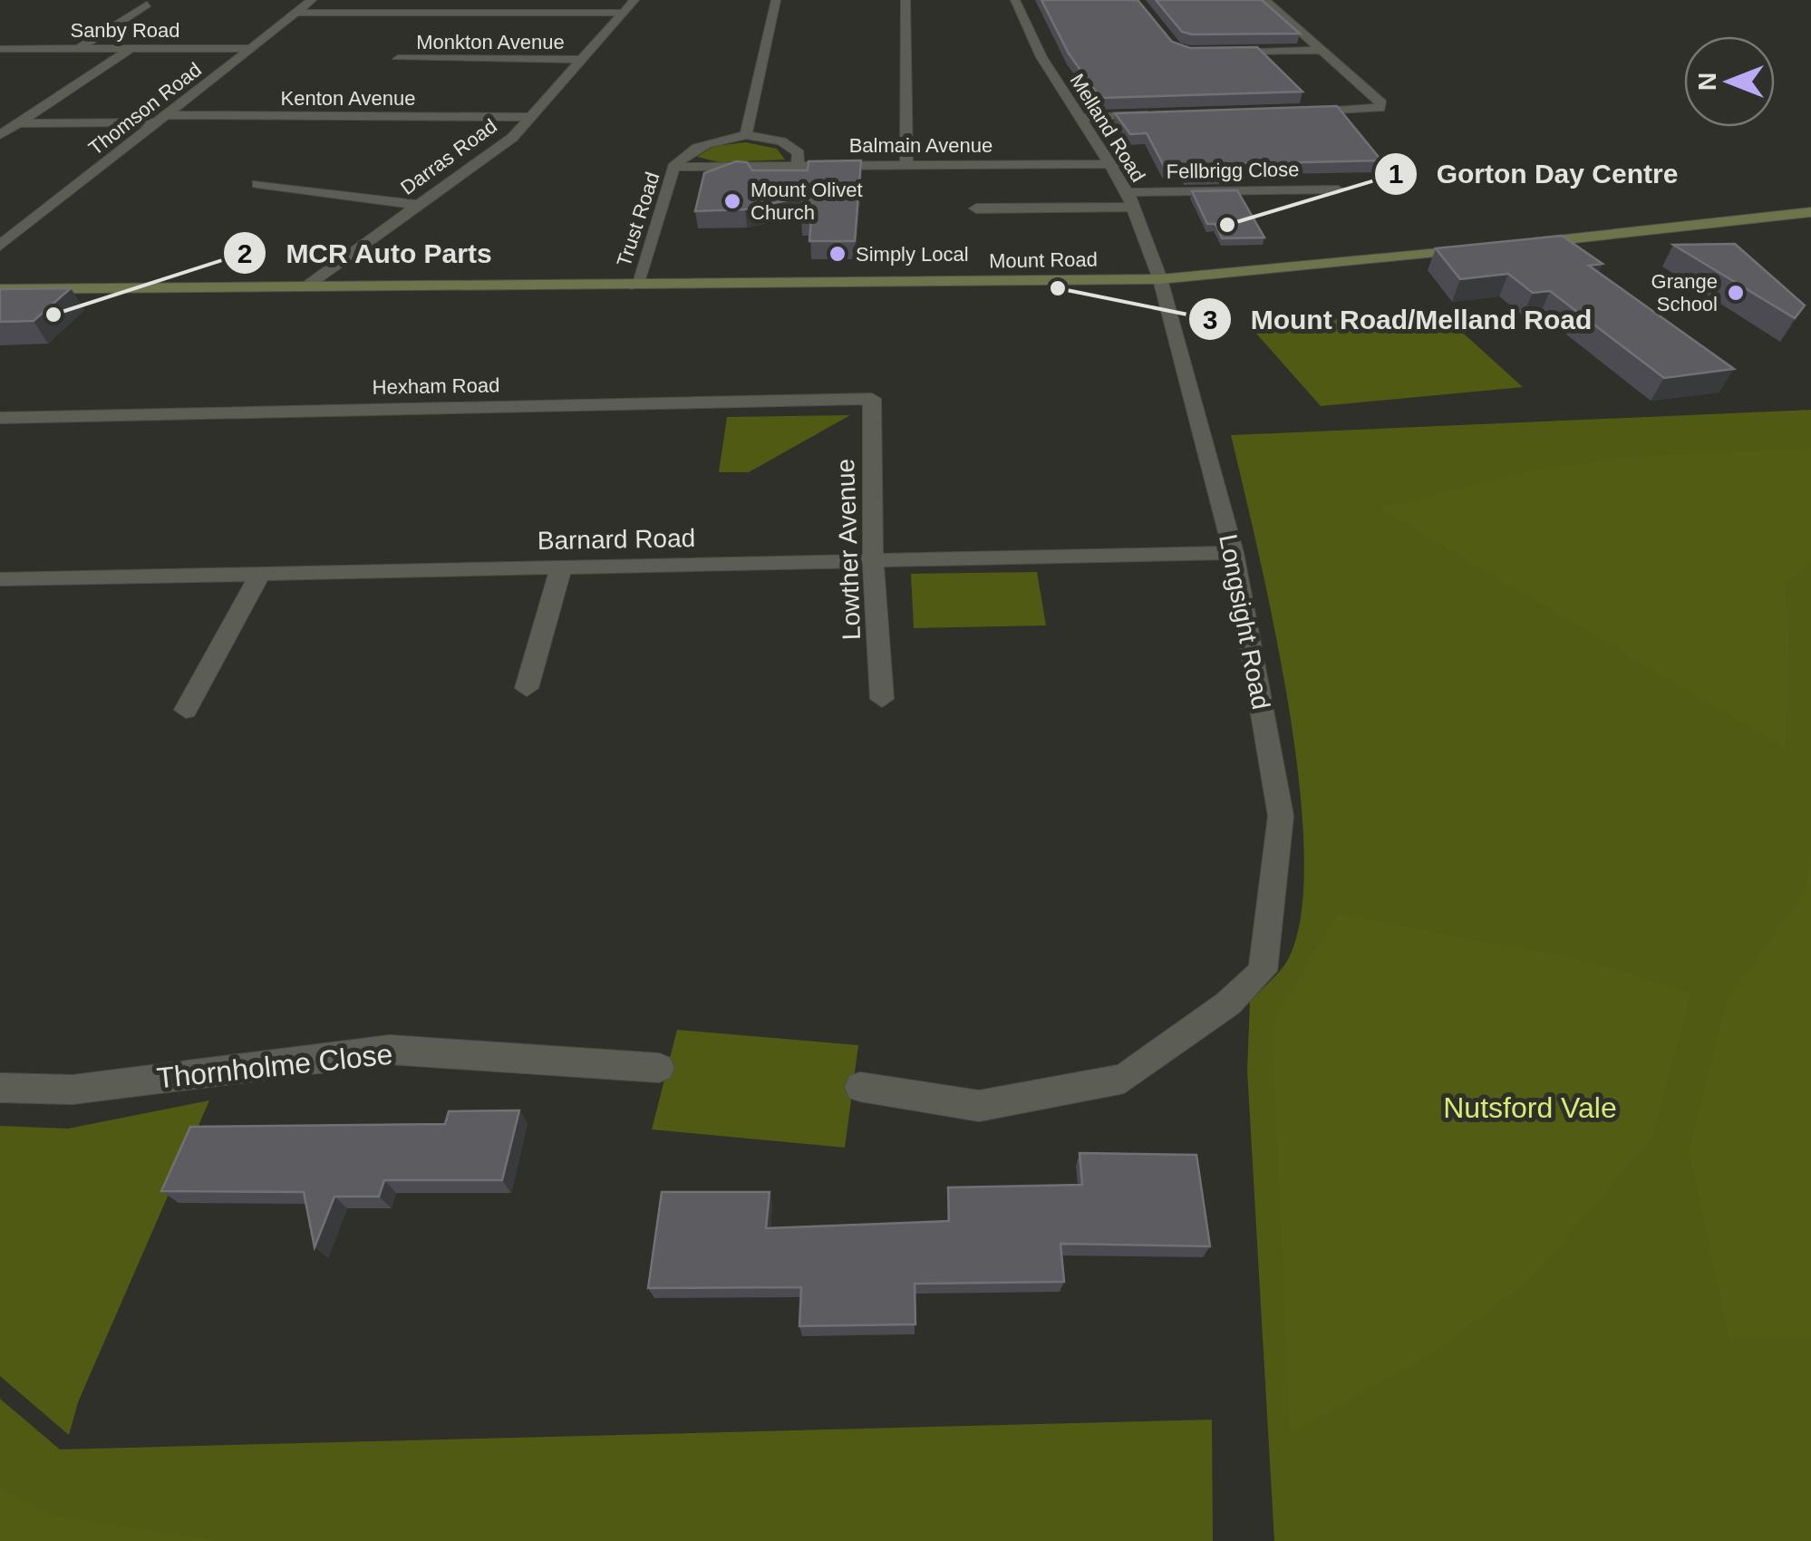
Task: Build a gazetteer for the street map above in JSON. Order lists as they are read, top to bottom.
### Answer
{
  "streets": {
    "main road": ["Mount Road"],
    "street": [
      "Sanby Road",
      "Monkton Avenue",
      "Kenton Avenue",
      "Thomson Road",
      "Melland Road",
      "Balmain Avenue",
      "Darras Road",
      "Fellbrigg Close",
      "Trust Road",
      "Hexham Road",
      "Barnard Road",
      "Lowther Avenue",
      "Longsight Road",
      "Thornholme Close"
    ]
  },
  "crossings": [
    ["Sanby Road", "Thomson Road"],
    ["Monkton Avenue", "Darras Road"],
    ["Kenton Avenue", "Thomson Road"],
    ["Kenton Avenue", "Darras Road"],
    ["Melland Road", "Balmain Avenue"],
    ["Melland Road", "Fellbrigg Close"],
    ["Melland Road", "Mount Road"],
    ["Melland Road", "Longsight Road"],
    ["Balmain Avenue", "Trust Road"],
    ["Darras Road", "Mount Road"],
    ["Trust Road", "Mount Road"],
    ["Mount Road", "Longsight Road"],
    ["Hexham Road", "Lowther Avenue"],
    ["Barnard Road", "Lowther Avenue"],
    ["Barnard Road", "Longsight Road"]
  ],
  "parks": ["Nutsford Vale"],
  "places": [
    "Mount Olivet Church",
    "Gorton Day Centre",
    "Simply Local",
    "Mount Road/Melland Road",
    "Grange School",
    "MCR Auto Parts"
  ],
  "north": "left"
}
